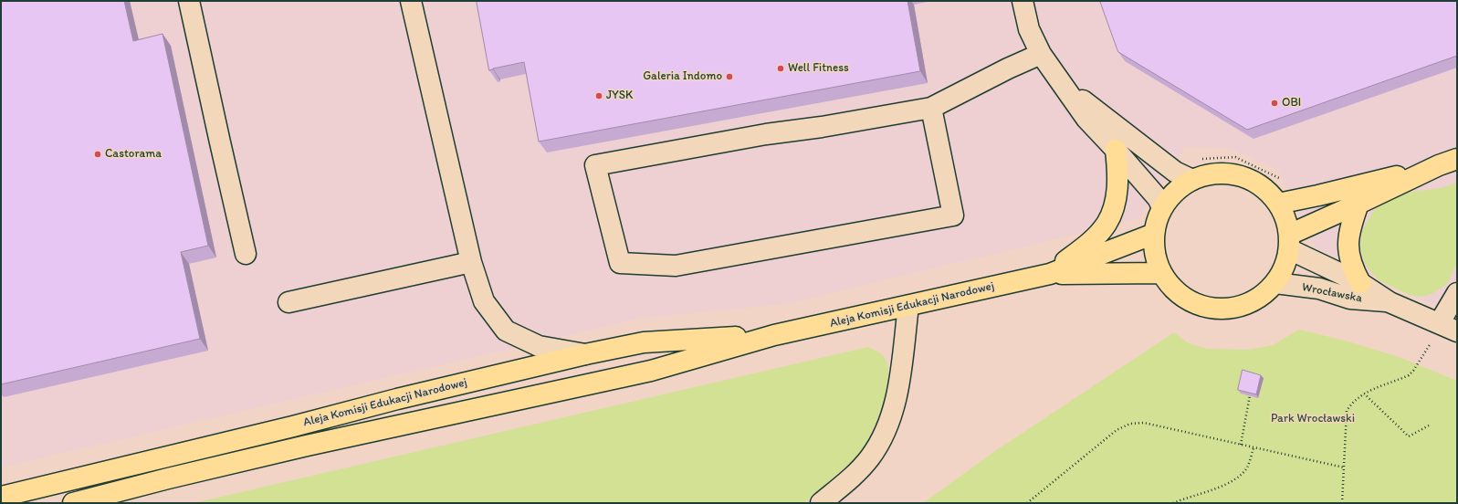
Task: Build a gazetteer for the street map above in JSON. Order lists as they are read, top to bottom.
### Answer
{
  "streets": {
    "main road": ["Aleja Komisji Edukacji Narodowej"],
    "street": ["Wrocławska"]
  },
  "parks": ["Park Wrocławski"],
  "places": [
    "Well Fitness",
    "Galeria Indomo",
    "JYSK",
    "OBI",
    "Castorama"
  ]
}
